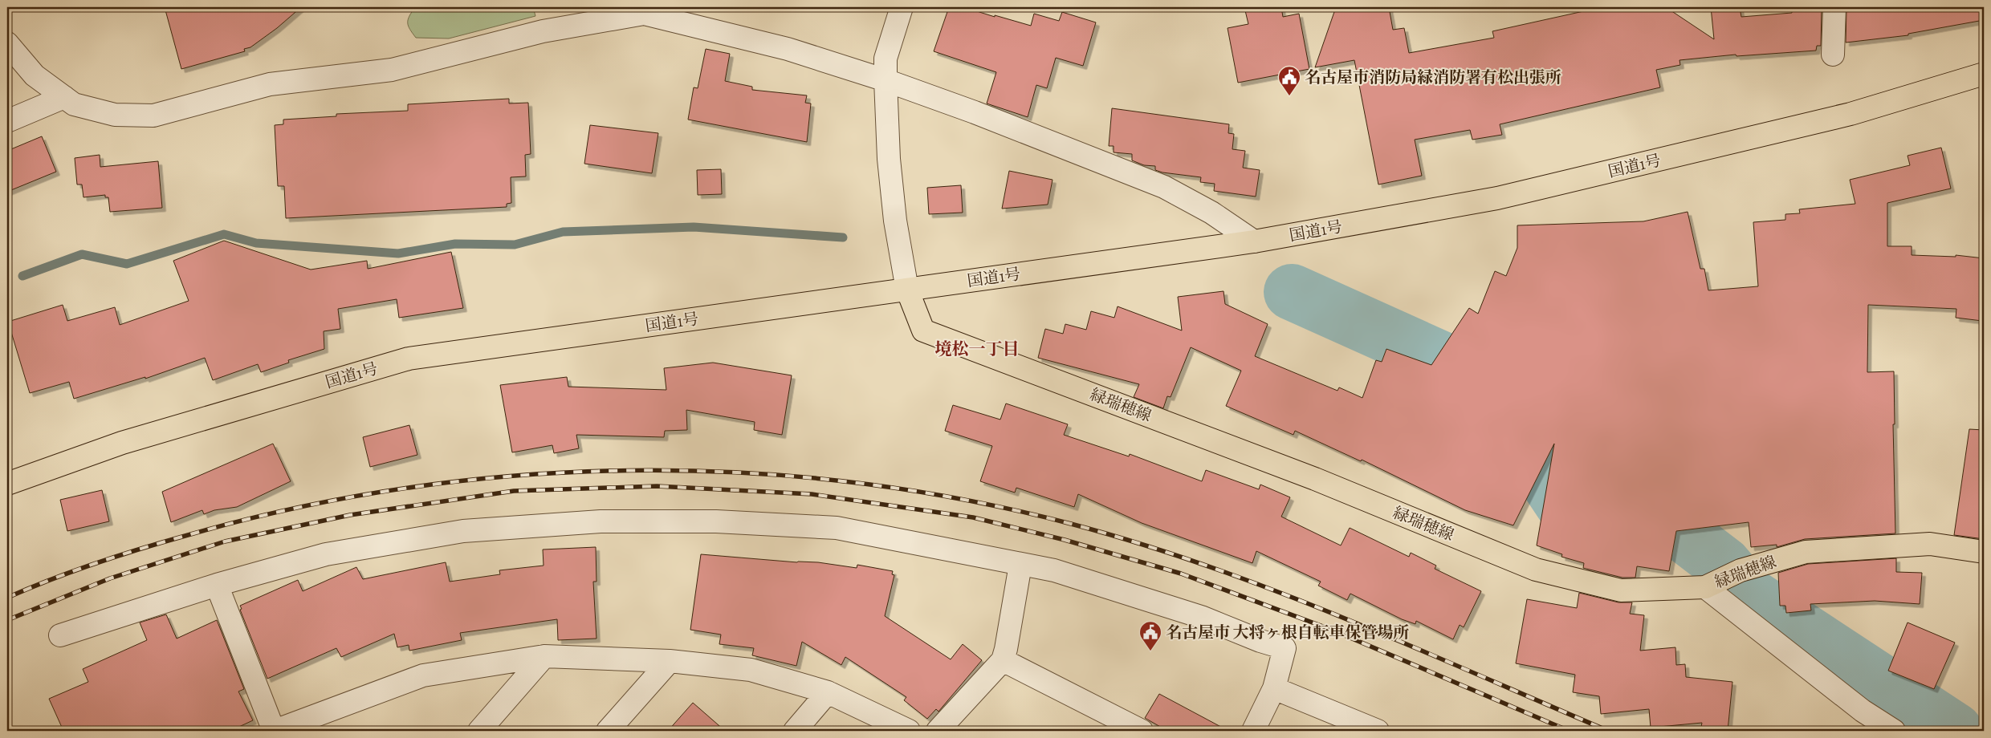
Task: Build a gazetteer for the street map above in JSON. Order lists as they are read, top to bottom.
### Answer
{
  "streets": {
    "main road": ["国道1号", "緑瑞穂線"]
  },
  "crossings": [
    ["国道1号", "緑瑞穂線"]
  ],
  "districts": ["境松一丁目"],
  "places": {
    "public building": ["名古屋市消防局緑消防署有松出張所", "名古屋市 大将ヶ根自転車保管場所"]
  }
}
